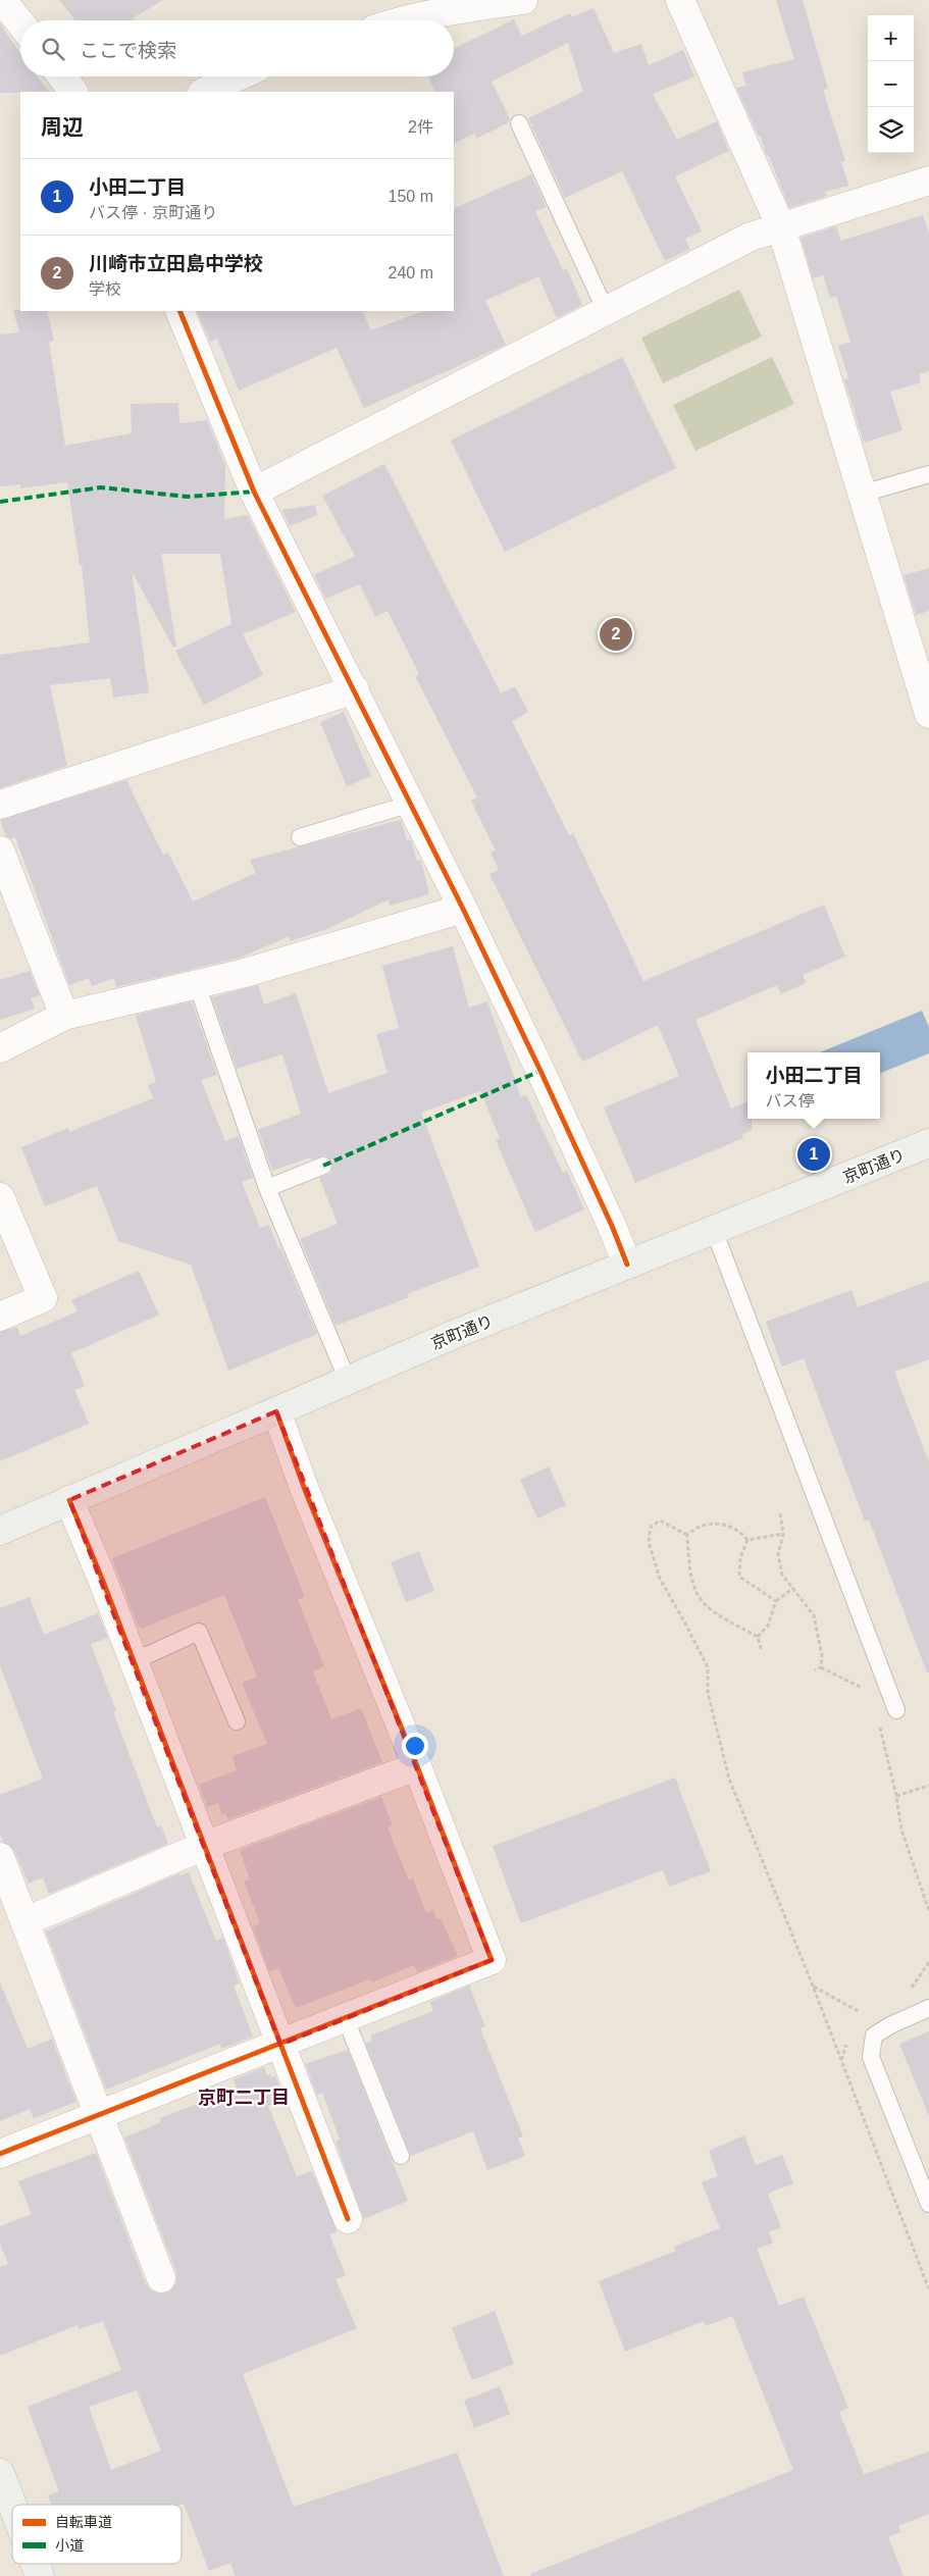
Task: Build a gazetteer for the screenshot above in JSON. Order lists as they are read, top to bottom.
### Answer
{
  "streets": {
    "street": ["京町通り"]
  },
  "districts": ["京町二丁目"],
  "legend": ["自転車道", "小道"],
  "page": {
    "map_buttons": ["+", "−"],
    "search": "ここで検索",
    "heading": ["周辺", "2件"],
    "list": [
      {
        "mark": "1",
        "name": "小田二丁目",
        "note": "バス停 · 京町通り",
        "value": "150 m"
      },
      {
        "mark": "2",
        "name": "川崎市立田島中学校",
        "note": "学校",
        "value": "240 m"
      }
    ],
    "pins": ["2", "1"],
    "popup": ["小田二丁目", "バス停"]
  }
}
